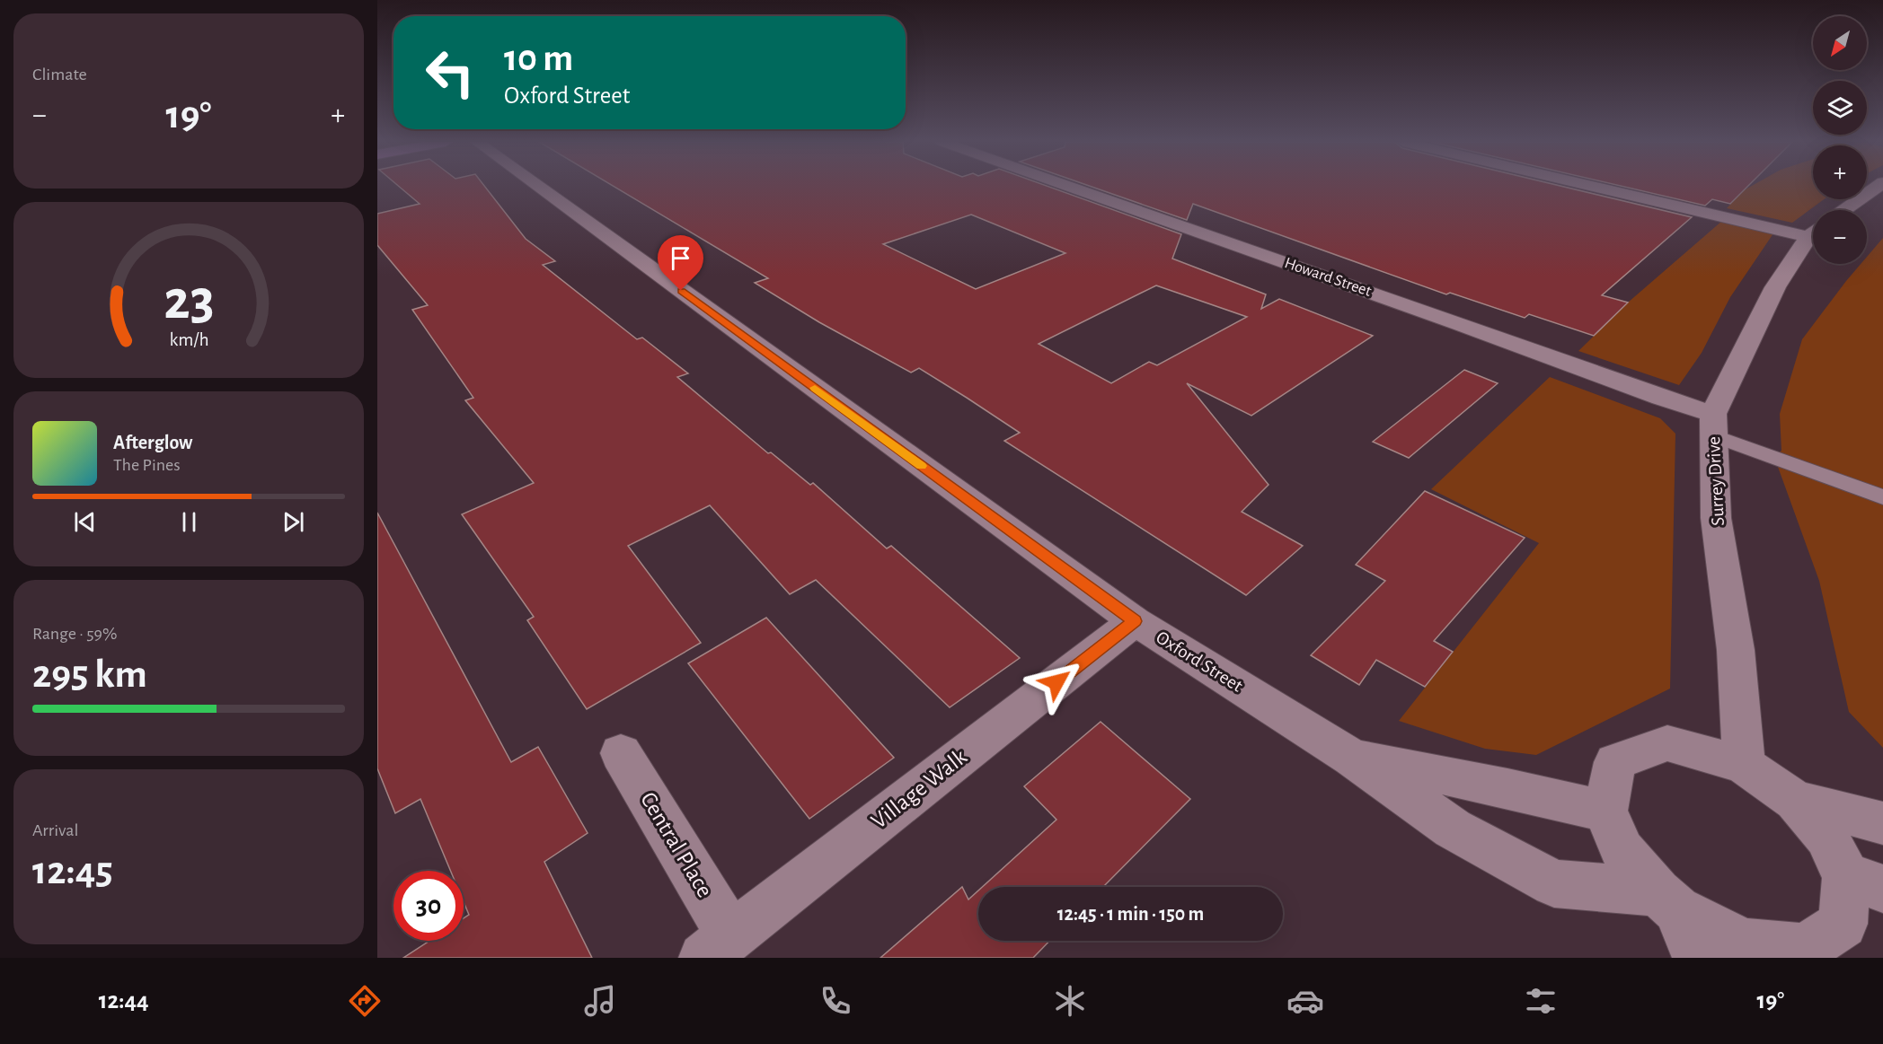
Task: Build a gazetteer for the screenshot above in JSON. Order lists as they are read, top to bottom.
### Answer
{
  "streets": {
    "street": [
      "Howard Street",
      "Surrey Drive",
      "Oxford Street",
      "Village Walk",
      "Central Place"
    ]
  },
  "crossings": [
    ["Howard Street", "Surrey Drive"],
    ["Oxford Street", "Village Walk"],
    ["Village Walk", "Central Place"]
  ],
  "north": "bottom left",
  "page": {
    "tile": [
      "Climate",
      ["Range · 59%", "295 km"],
      ["Arrival", "12:45"]
    ],
    "map_buttons": ["+", "−"],
    "turn": ["10 m", "Oxford Street"],
    "heat": ["−", "19°", "+"],
    "song": ["Afterglow", "The Pines"],
    "limit": "30",
    "trip": "12:45 · 1 min · 150 m",
    "tabs": ["12:44", "19°"],
    "gauge": ["23", "km/h"]
  }
}
